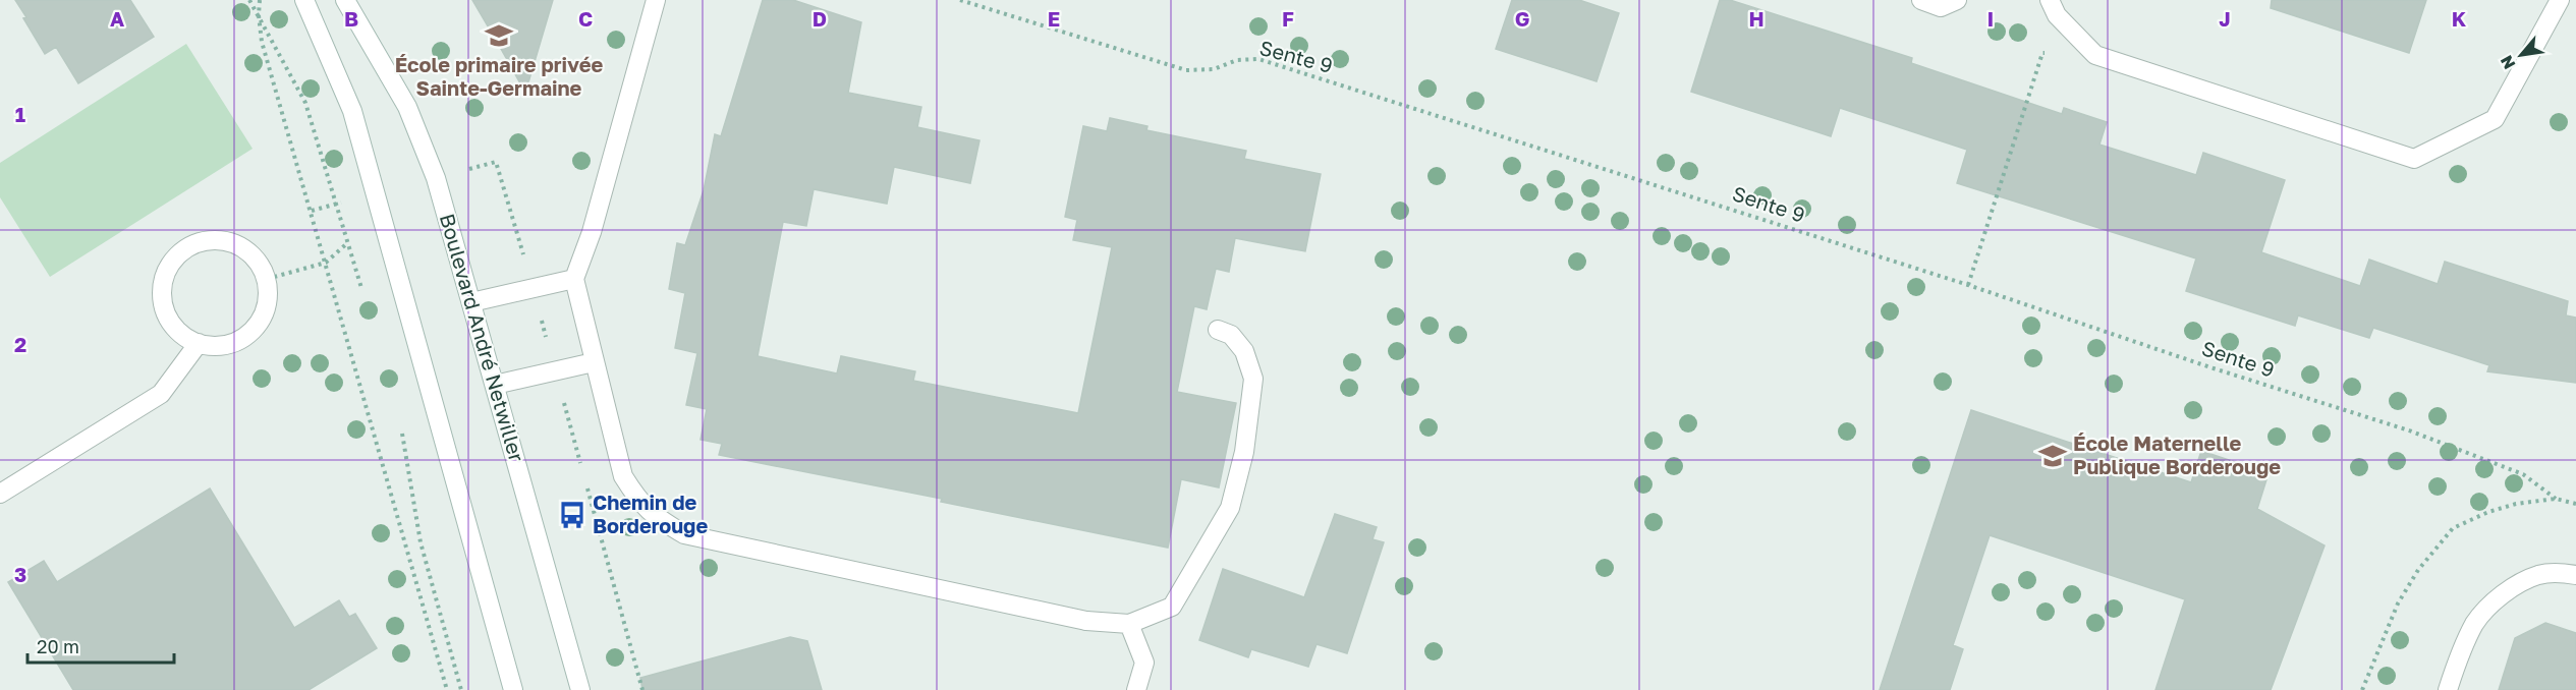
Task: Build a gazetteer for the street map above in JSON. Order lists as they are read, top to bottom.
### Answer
{
  "streets": {
    "street": ["Boulevard André Netwiller"],
    "path": ["Sente 9"]
  },
  "places": {
    "school or university": ["École primaire privée Sainte-Germaine", "École Maternelle Publique Borderouge"],
    "bus stop": ["Chemin de Borderouge"]
  },
  "scale_bar": "20 m",
  "north": "bottom left",
  "grid": {
    "columns": [
      "A",
      "B",
      "C",
      "D",
      "E",
      "F",
      "G",
      "H",
      "I",
      "J",
      "K"
    ],
    "rows": ["1", "2", "3"]
  }
}
